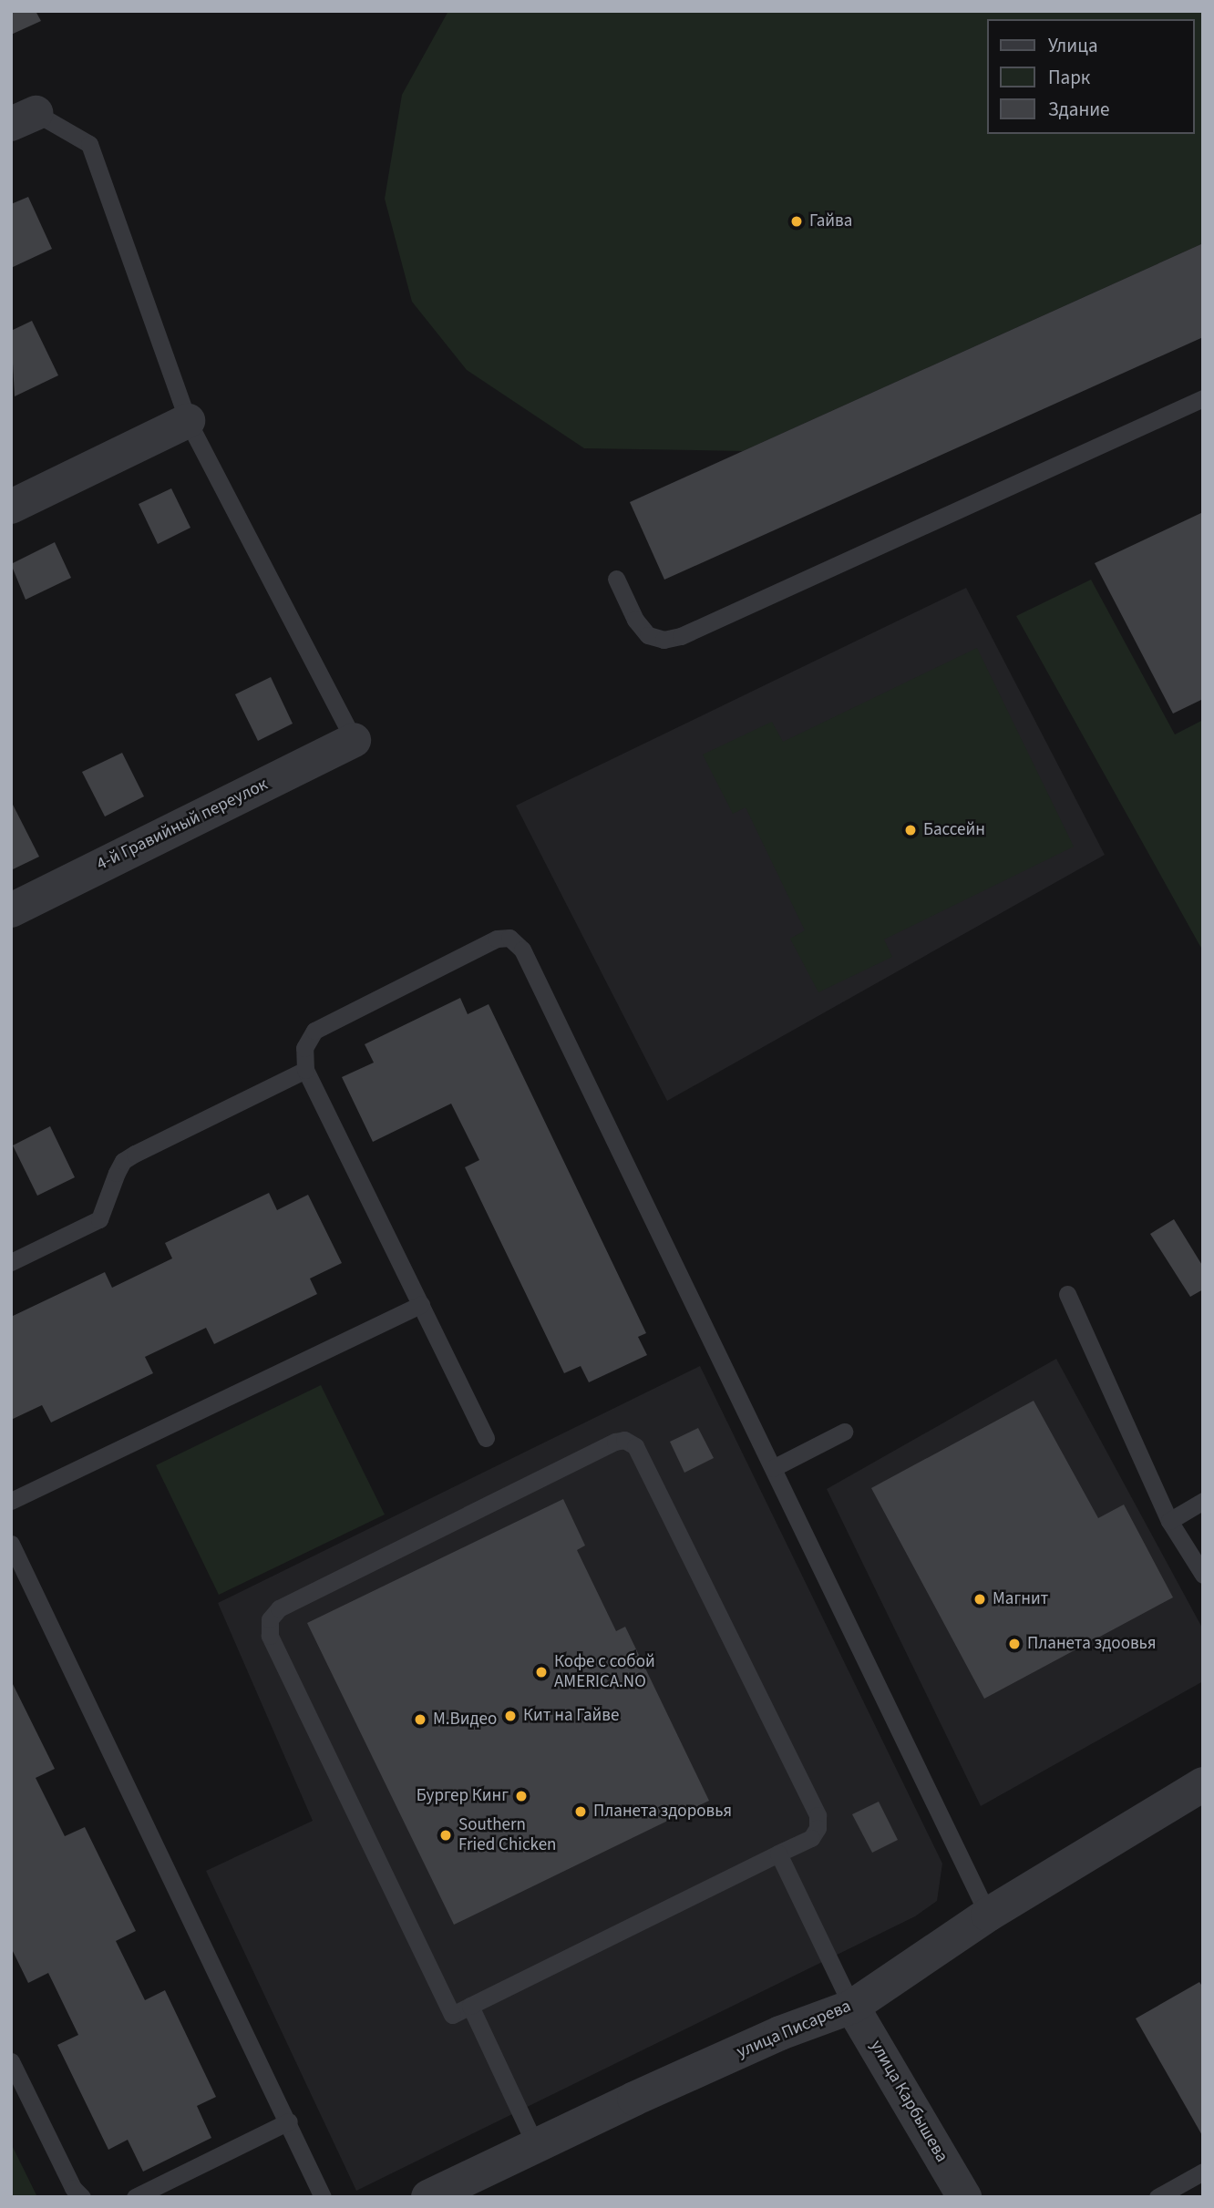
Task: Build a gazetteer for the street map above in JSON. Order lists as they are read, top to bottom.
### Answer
{
  "streets": {
    "street": ["4-й Гравийный переулок", "улица Писарева", "улица Карбышева"]
  },
  "crossings": [
    ["улица Писарева", "улица Карбышева"]
  ],
  "places": [
    "Гайва",
    "Бассейн",
    "Магнит",
    "Планета здоовья",
    "Кофе с собой AMERICA.NO",
    "Кит на Гайве",
    "М.Видео",
    "Бургер Кинг",
    "Планета здоровья",
    "Southern Fried Chicken"
  ],
  "legend": ["Улица", "Парк", "Здание"]
}
